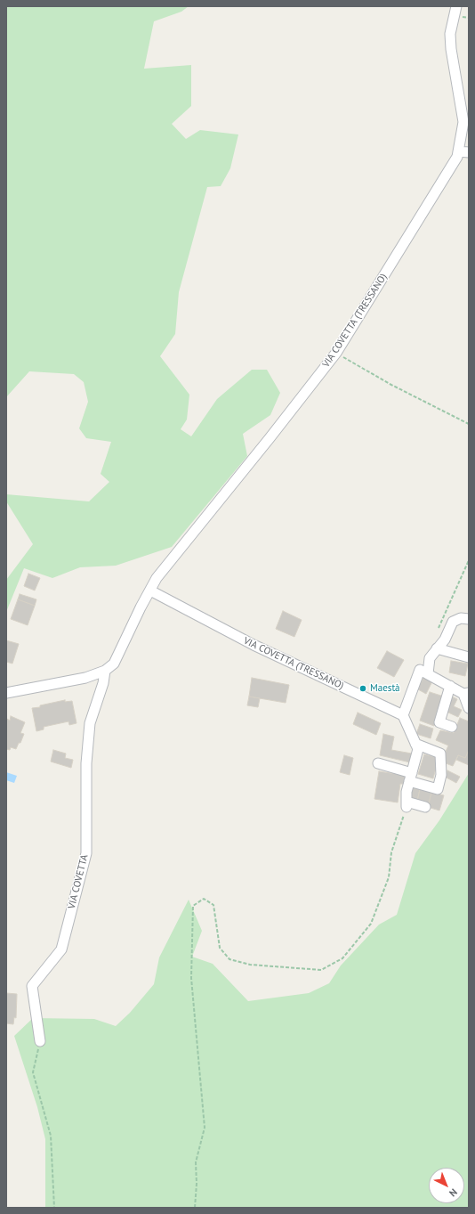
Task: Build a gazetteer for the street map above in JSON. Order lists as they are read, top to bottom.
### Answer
{
  "streets": {
    "street": ["VIA COVETTA (TRESSANO)", "VIA COVETTA"]
  },
  "crossings": [
    ["VIA COVETTA (TRESSANO)", "VIA COVETTA"]
  ],
  "places": ["Maestà"],
  "north": "bottom right"
}
